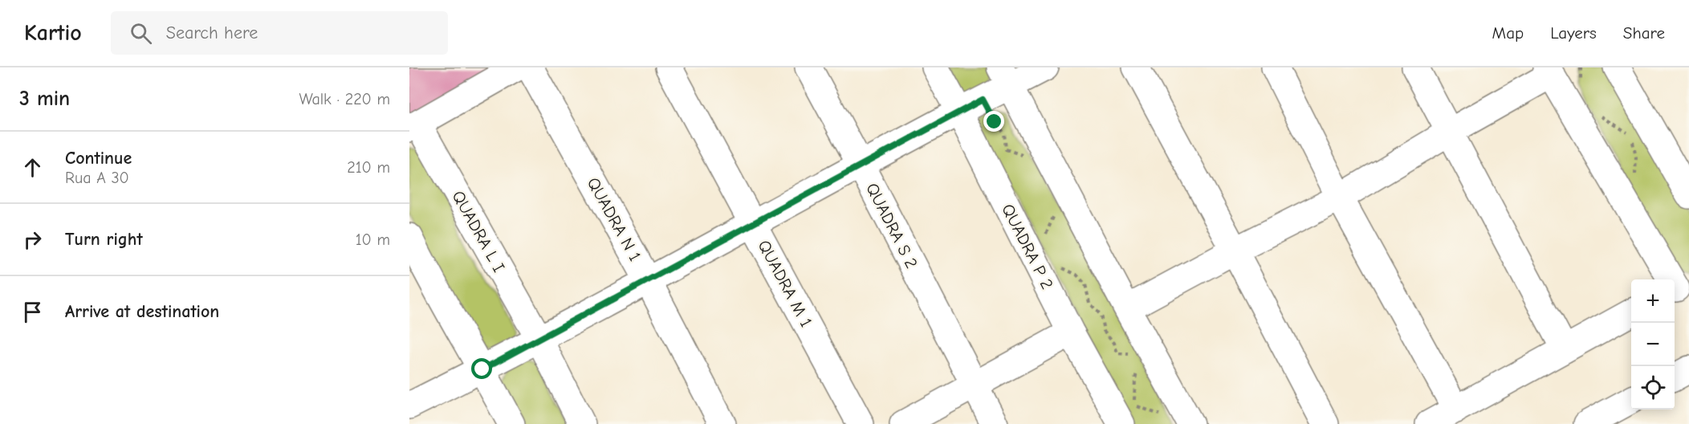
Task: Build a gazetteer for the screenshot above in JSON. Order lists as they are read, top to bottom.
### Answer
{
  "streets": {
    "street": [
      "QUADRA N 1",
      "QUADRA S 2",
      "QUADRA L I",
      "QUADRA P 2",
      "QUADRA M 1"
    ]
  },
  "page": {
    "header": "Kartio",
    "search": "Search here",
    "nav": ["Map", "Layers", "Share"],
    "heading": ["3 min", "Walk · 220 m"],
    "list": [
      ["Continue", "Rua A 30", "210 m"],
      ["Turn right", "10 m"],
      "Arrive at destination"
    ],
    "map_buttons": ["+", "−"]
  }
}
